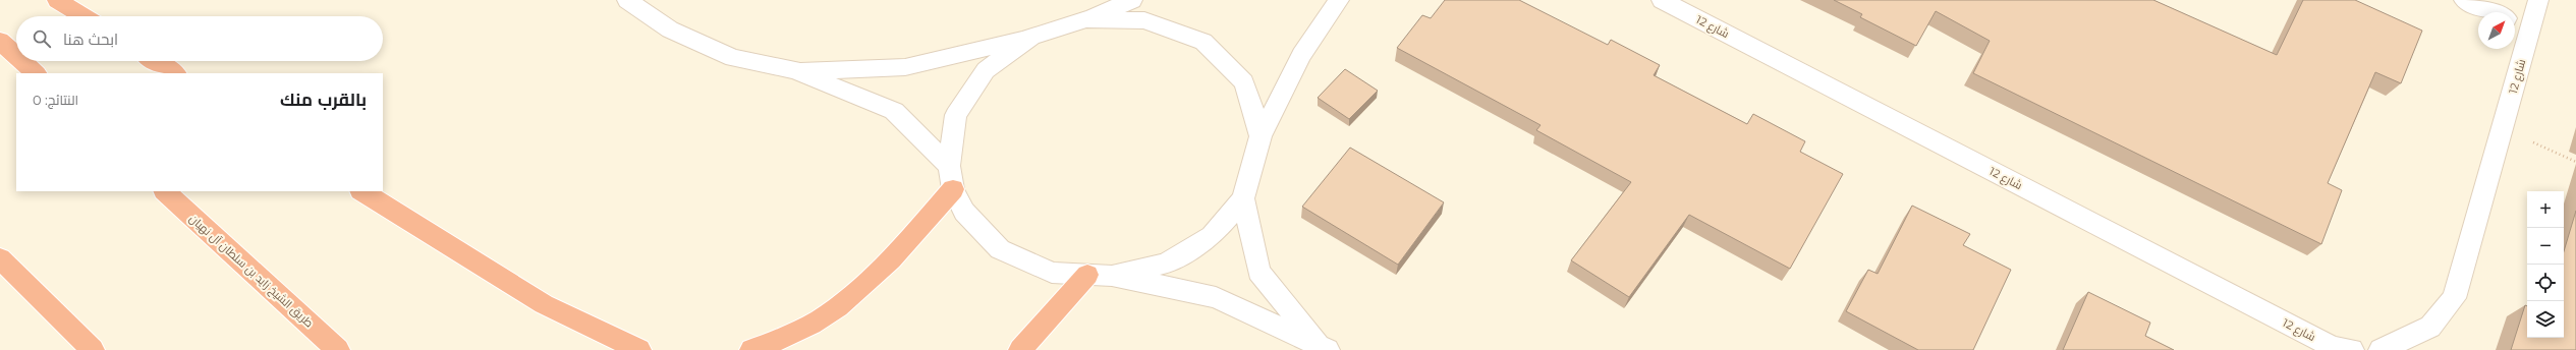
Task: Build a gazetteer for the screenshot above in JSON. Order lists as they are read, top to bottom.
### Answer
{
  "streets": {
    "highway": ["طريق الشيخ زايد بن سلطان آل نهيان"],
    "street": ["شارع 12"]
  },
  "north": "top right",
  "page": {
    "search": "ابحث هنا",
    "heading": ["بالقرب منك", "النتائج: 0"],
    "map_buttons": ["+", "−"]
  }
}
